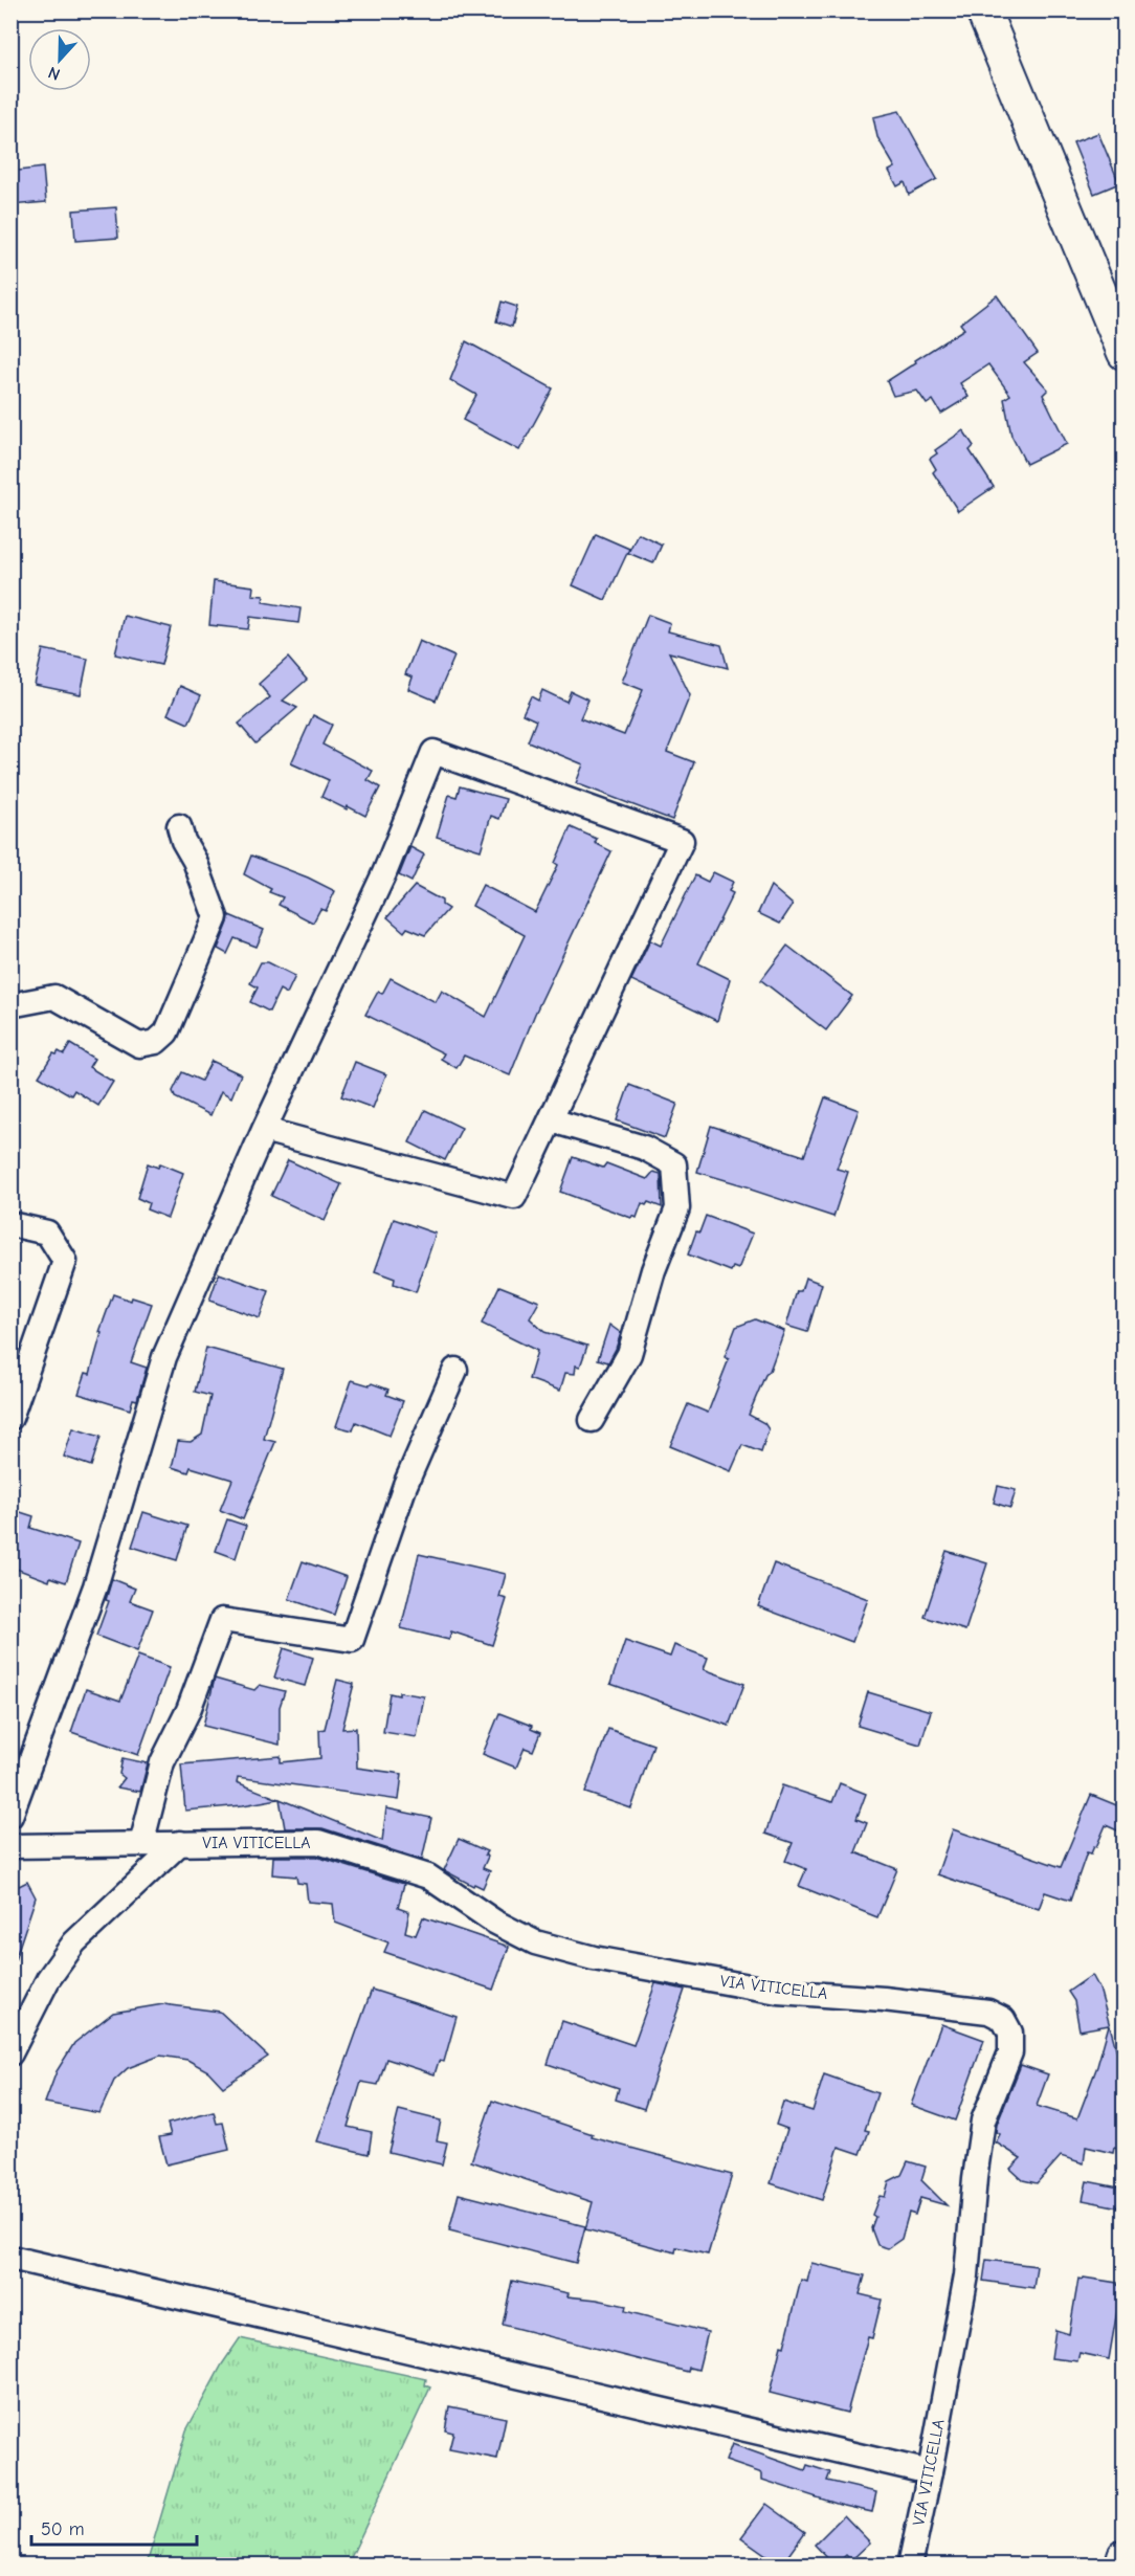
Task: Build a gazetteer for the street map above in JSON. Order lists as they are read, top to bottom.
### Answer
{
  "streets": {
    "street": ["VIA VITICELLA"]
  },
  "scale_bar": "50 m",
  "north": "bottom"
}
